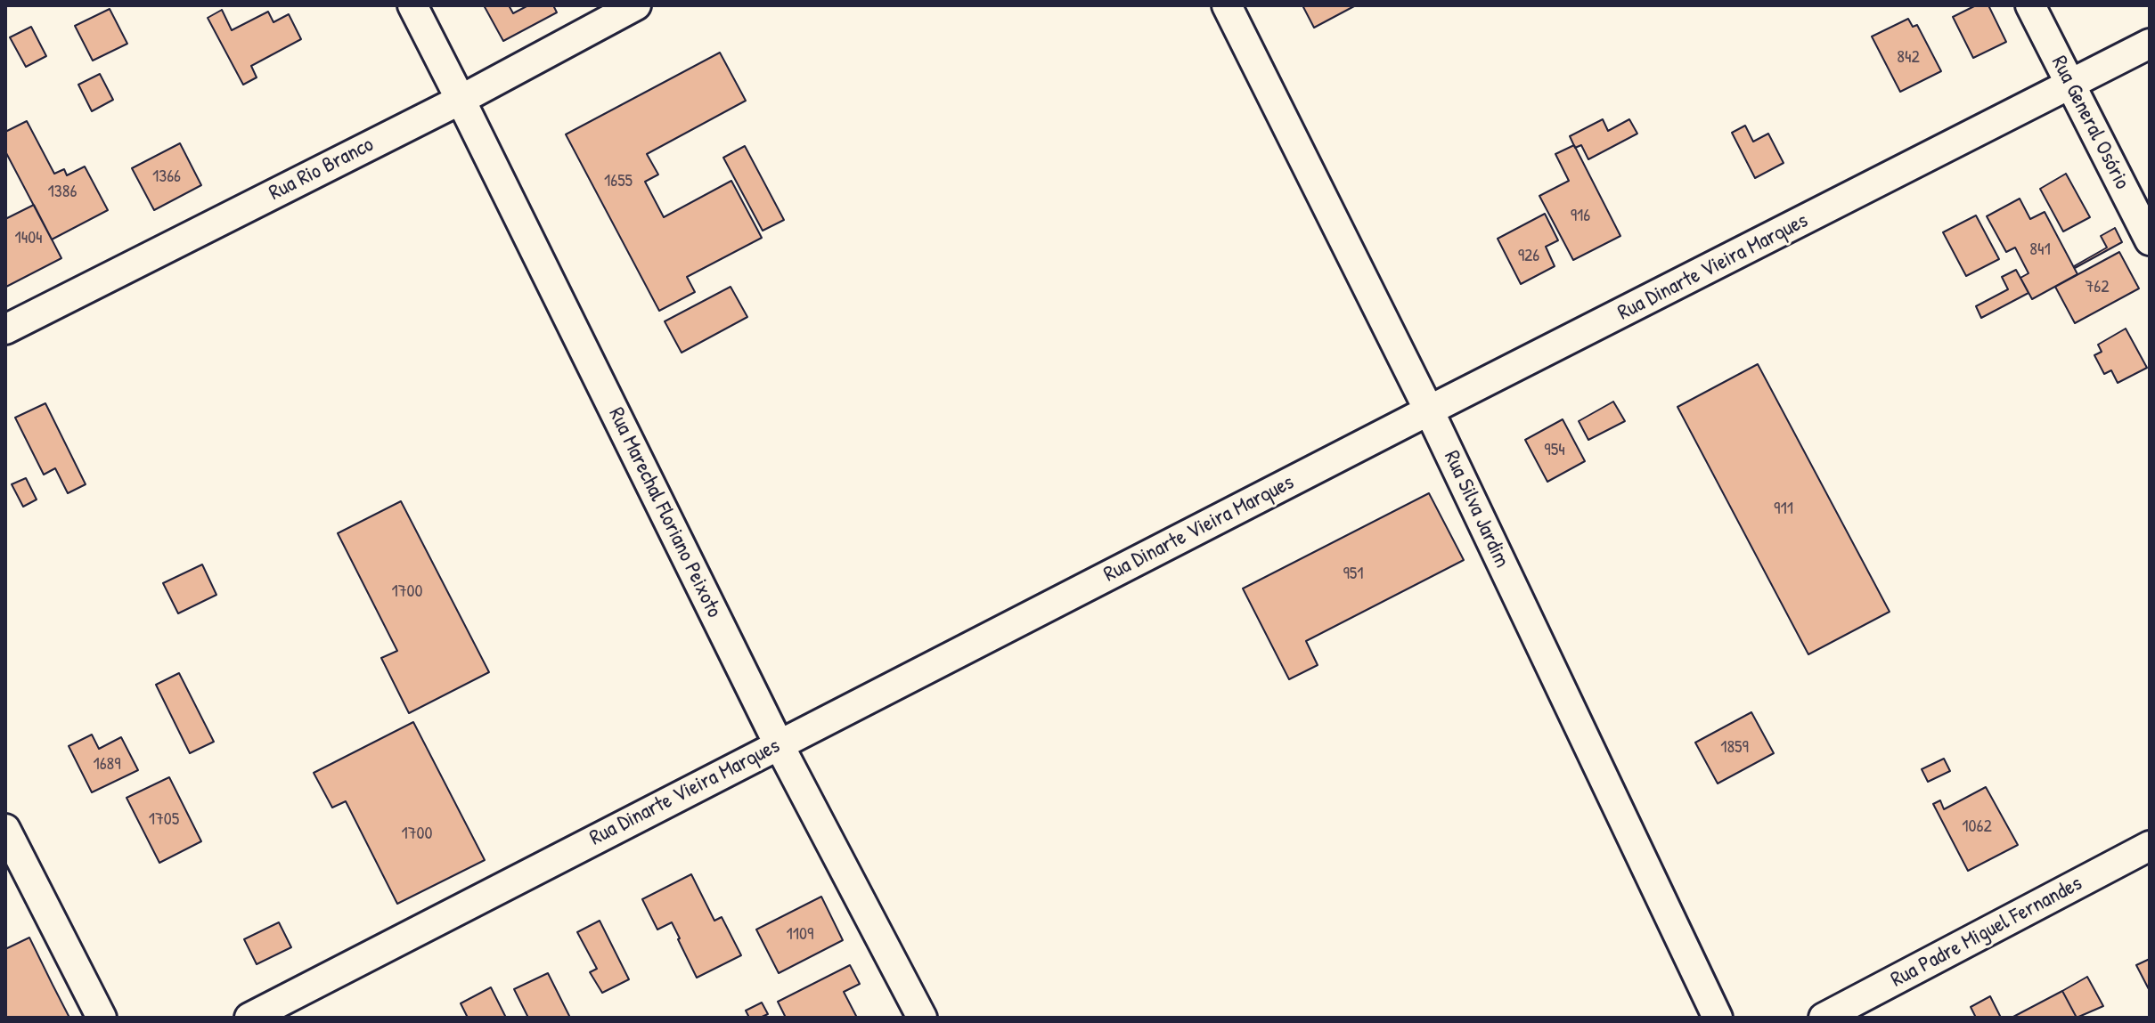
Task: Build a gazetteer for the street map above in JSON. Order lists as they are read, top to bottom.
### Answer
{
  "streets": {
    "street": [
      "Rua General Osório",
      "Rua Rio Branco",
      "Rua Dinarte Vieira Marques",
      "Rua Silva Jardim",
      "Rua Marechal Floriano Peixoto",
      "Rua Padre Miguel Fernandes"
    ]
  },
  "crossings": [
    ["Rua General Osório", "Rua Dinarte Vieira Marques"],
    ["Rua Rio Branco", "Rua Marechal Floriano Peixoto"],
    ["Rua Dinarte Vieira Marques", "Rua Silva Jardim"],
    ["Rua Dinarte Vieira Marques", "Rua Marechal Floriano Peixoto"]
  ],
  "house_numbers": [
    "842",
    "1366",
    "1655",
    "1386",
    "916",
    "1404",
    "841",
    "926",
    "762",
    "954",
    "911",
    "951",
    "1700",
    "1859",
    "1689",
    "1705",
    "1062",
    "1700",
    "1109"
  ]
}
